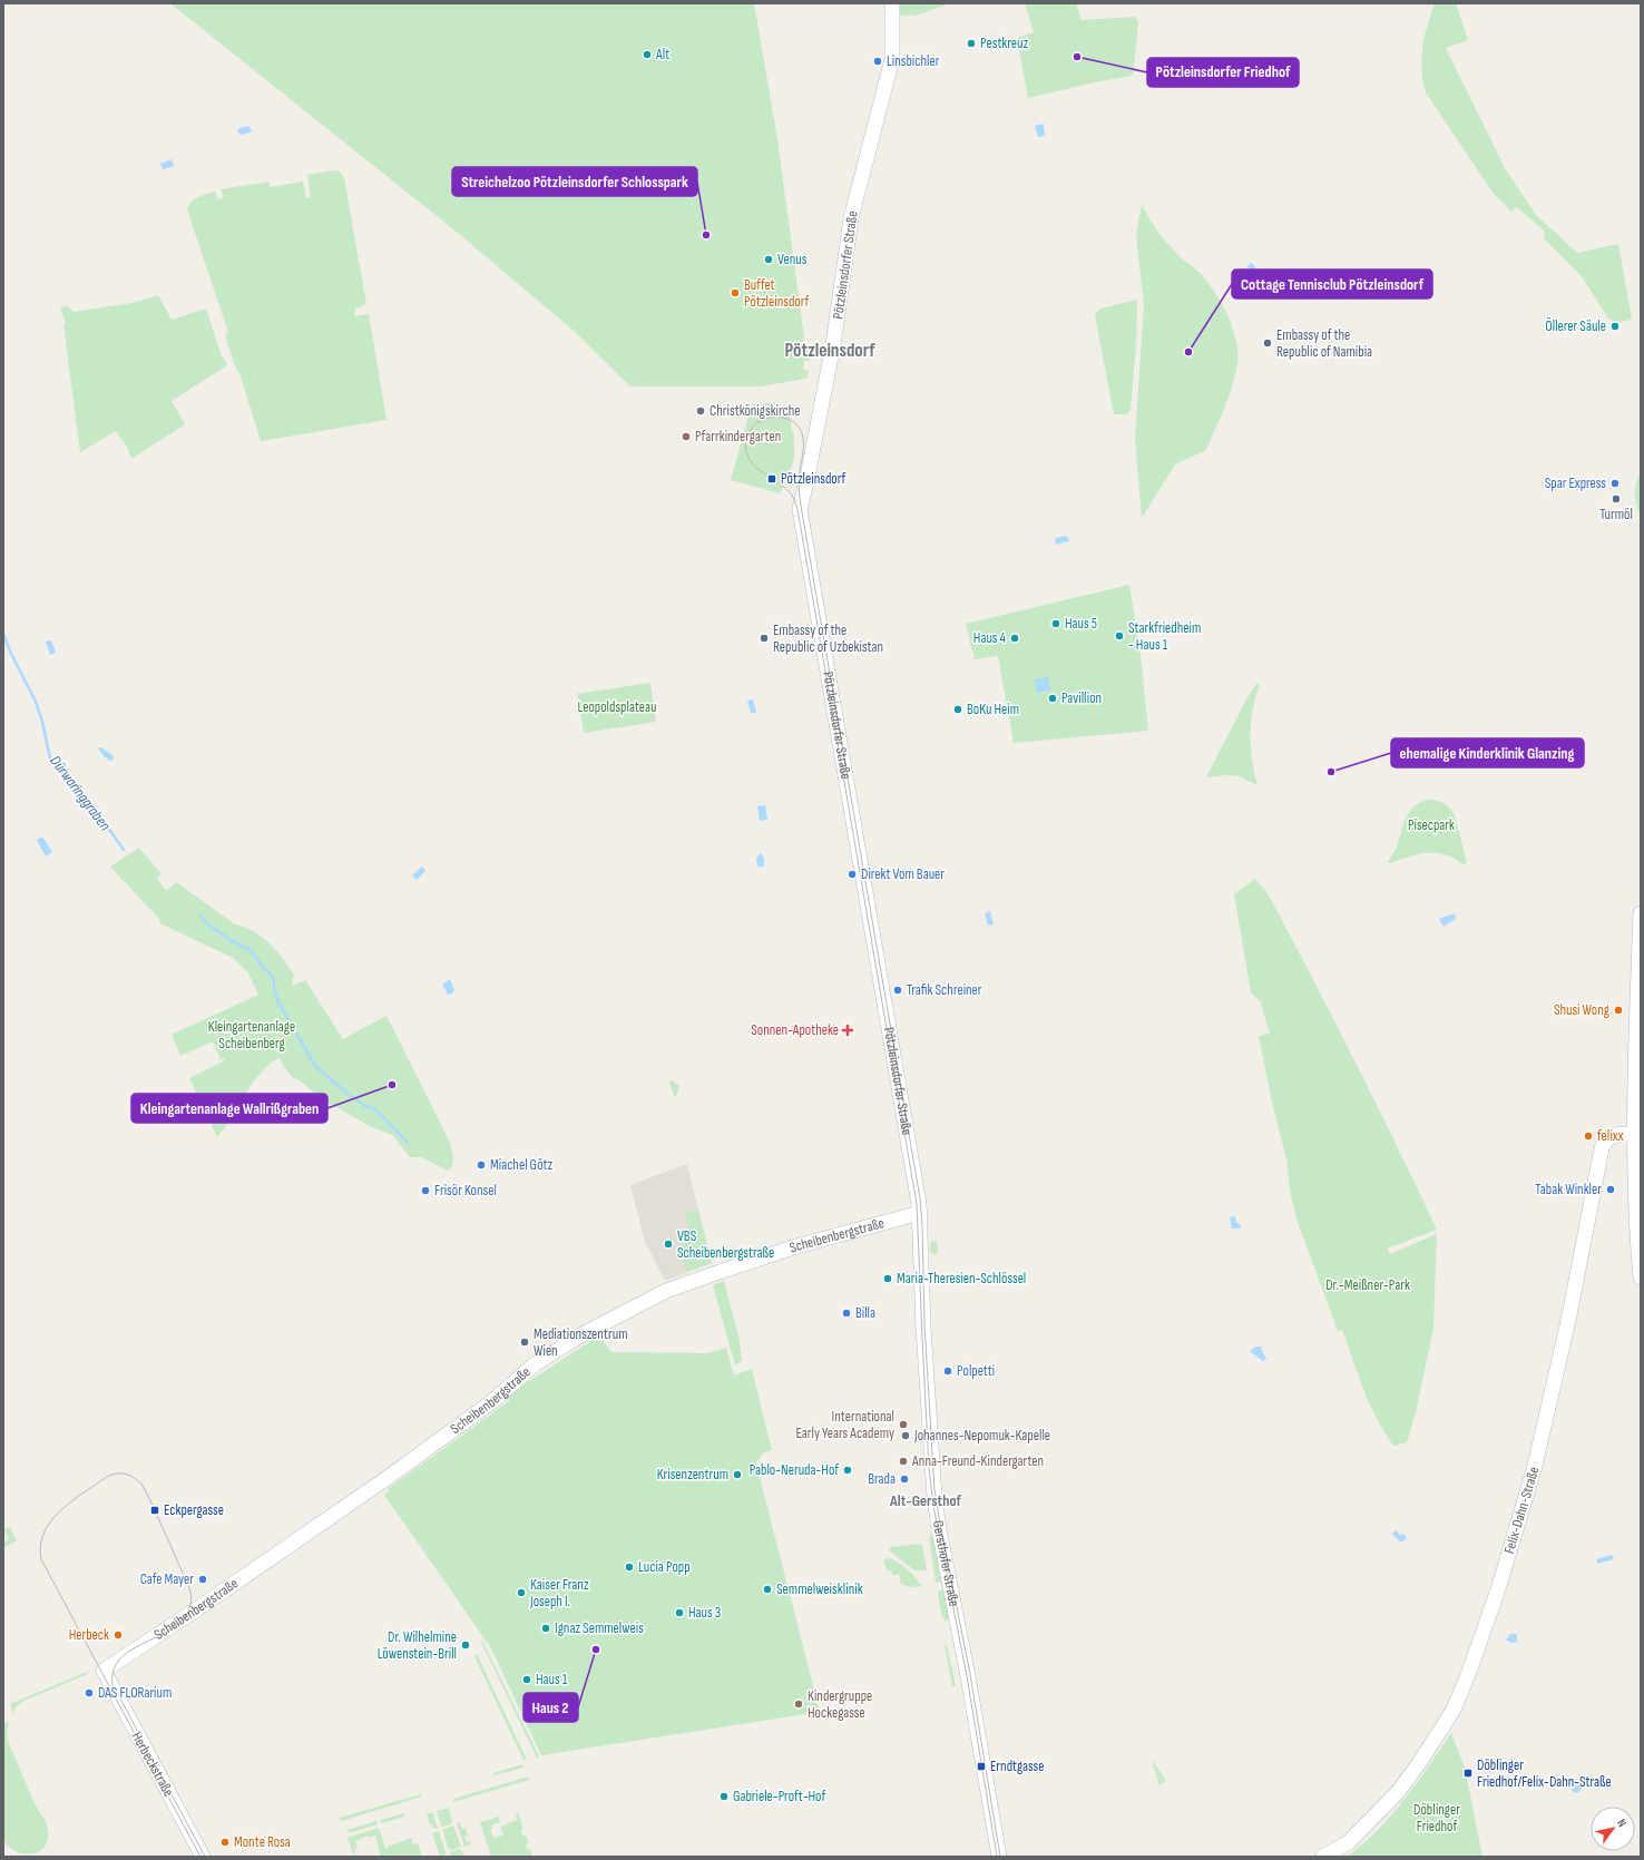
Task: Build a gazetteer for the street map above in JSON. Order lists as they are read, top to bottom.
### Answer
{
  "streets": {
    "street": [
      "Pötzleinsdorfer Straße",
      "Scheibenbergstraße",
      "Felix-Dahn-Straße",
      "Gersthofer Straße",
      "Herbeckstraße"
    ]
  },
  "crossings": [
    ["Pötzleinsdorfer Straße", "Scheibenbergstraße"],
    ["Pötzleinsdorfer Straße", "Gersthofer Straße"],
    ["Scheibenbergstraße", "Gersthofer Straße"],
    ["Scheibenbergstraße", "Herbeckstraße"]
  ],
  "districts": ["Pötzleinsdorf", "Alt-Gersthof"],
  "water": ["Dürwaringgraben"],
  "parks": [
    "Leopoldsplateau",
    "Pisecpark",
    "Kleingartenanlage Scheibenberg",
    "Dr.-Meißner-Park",
    "Döblinger Friedhof"
  ],
  "places": {
    "other": [
      "Pestkreuz",
      "Alt",
      "Pötzleinsdorfer Friedhof",
      "Linsbichler",
      "Streichelzoo Pötzleinsdorfer Schlosspark",
      "Venus",
      "Buffet Pötzleinsdorf",
      "Öllerer Säule",
      "Embassy of the Republic of Namibia",
      "Cottage Tennisclub Pötzleinsdorf",
      "Christkönigskirche",
      "Pfarrkindergarten",
      "Spar Express",
      "Turmöl",
      "Haus 5",
      "Starkfriedheim - Haus 1",
      "Embassy of the Republic of Uzbekistan",
      "Haus 4",
      "Pavillion",
      "BoKu Heim",
      "ehemalige Kinderklinik Glanzing",
      "Direkt Vom Bauer",
      "Trafik Schreiner",
      "Shusi Wong",
      "Kleingartenanlage Wallrißgraben",
      "felixx",
      "Miachel Götz",
      "Tabak Winkler",
      "Frisör Konsel",
      "VBS Scheibenbergstraße",
      "Maria-Theresien-Schlössel",
      "Billa",
      "Mediationszentrum Wien",
      "Polpetti",
      "International Early Years Academy",
      "Johannes-Nepomuk-Kapelle",
      "Anna-Freund-Kindergarten",
      "Pablo-Neruda-Hof",
      "Krisenzentrum",
      "Brada",
      "Lucia Popp",
      "Cafe Mayer",
      "Semmelweisklinik",
      "Kaiser Franz Joseph I.",
      "Haus 3",
      "Ignaz Semmelweis",
      "Herbeck",
      "Dr. Wilhelmine Löwenstein-Brill",
      "Haus 2",
      "Haus 1",
      "DAS FLORarium",
      "Kindergruppe Hockegasse",
      "Gabriele-Proft-Hof",
      "Monte Rosa"
    ],
    "transit": [
      "Pötzleinsdorf",
      "Eckpergasse",
      "Erndtgasse",
      "Döblinger Friedhof/Felix-Dahn-Straße"
    ],
    "health": ["Sonnen-Apotheke"]
  },
  "north": "top right"
}
